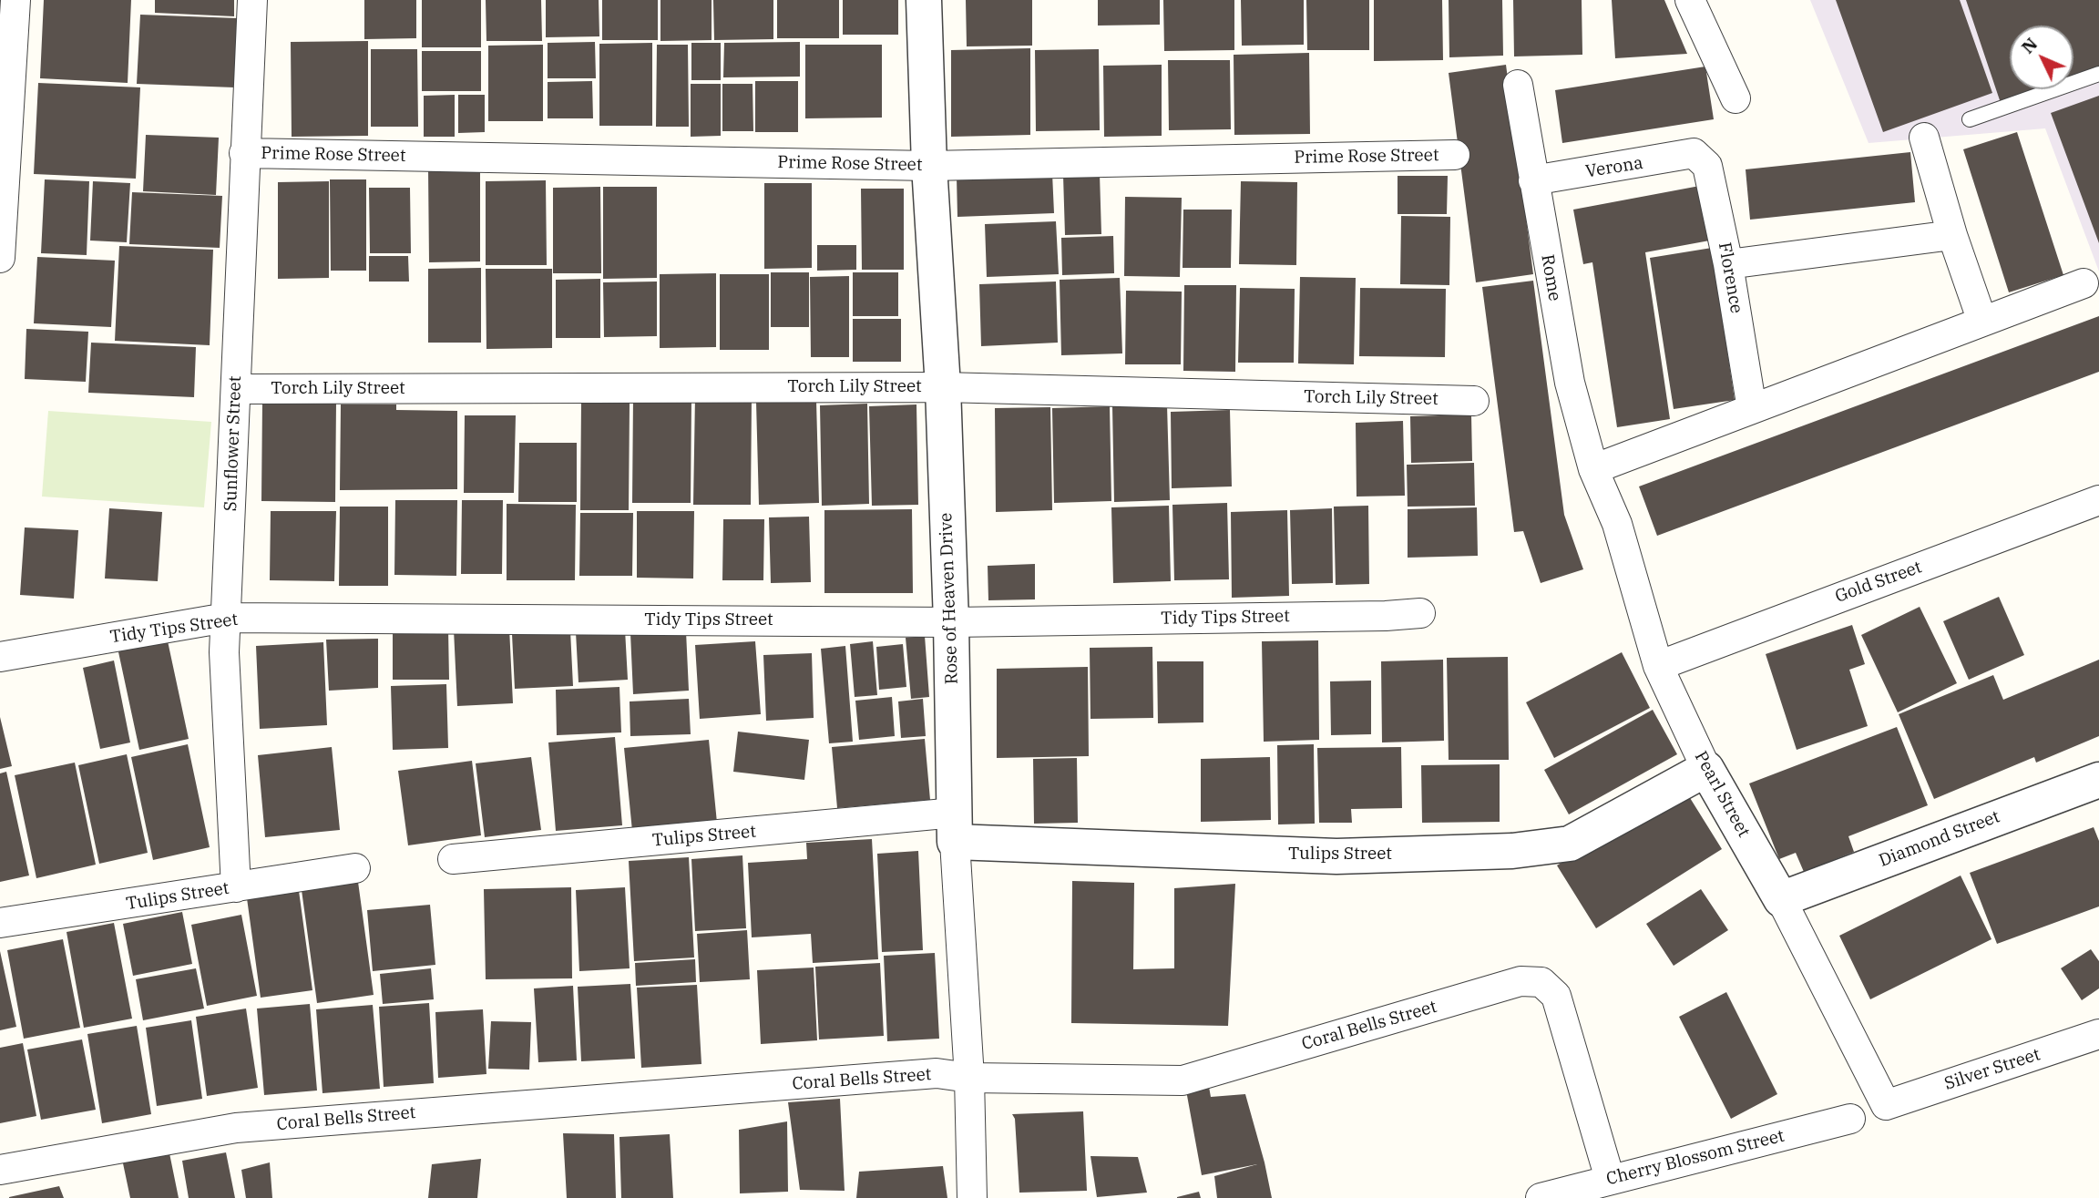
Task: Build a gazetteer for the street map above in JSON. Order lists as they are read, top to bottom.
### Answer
{
  "streets": {
    "street": [
      "Prime Rose Street",
      "Verona",
      "Rome",
      "Florence",
      "Torch Lily Street",
      "Sunflower Street",
      "Gold Street",
      "Rose of Heaven Drive",
      "Tidy Tips Street",
      "Pearl Street",
      "Tulips Street",
      "Diamond Street",
      "Coral Bells Street",
      "Silver Street",
      "Cherry Blossom Street"
    ]
  },
  "crossings": [
    ["Prime Rose Street", "Sunflower Street"],
    ["Prime Rose Street", "Rose of Heaven Drive"],
    ["Verona", "Rome"],
    ["Verona", "Florence"],
    ["Rome", "Pearl Street"],
    ["Torch Lily Street", "Sunflower Street"],
    ["Torch Lily Street", "Rose of Heaven Drive"],
    ["Sunflower Street", "Tidy Tips Street"],
    ["Sunflower Street", "Tulips Street"],
    ["Gold Street", "Pearl Street"],
    ["Rose of Heaven Drive", "Tidy Tips Street"],
    ["Rose of Heaven Drive", "Tulips Street"],
    ["Rose of Heaven Drive", "Coral Bells Street"],
    ["Pearl Street", "Tulips Street"],
    ["Pearl Street", "Diamond Street"],
    ["Pearl Street", "Silver Street"],
    ["Coral Bells Street", "Cherry Blossom Street"]
  ],
  "north": "top left"
}
